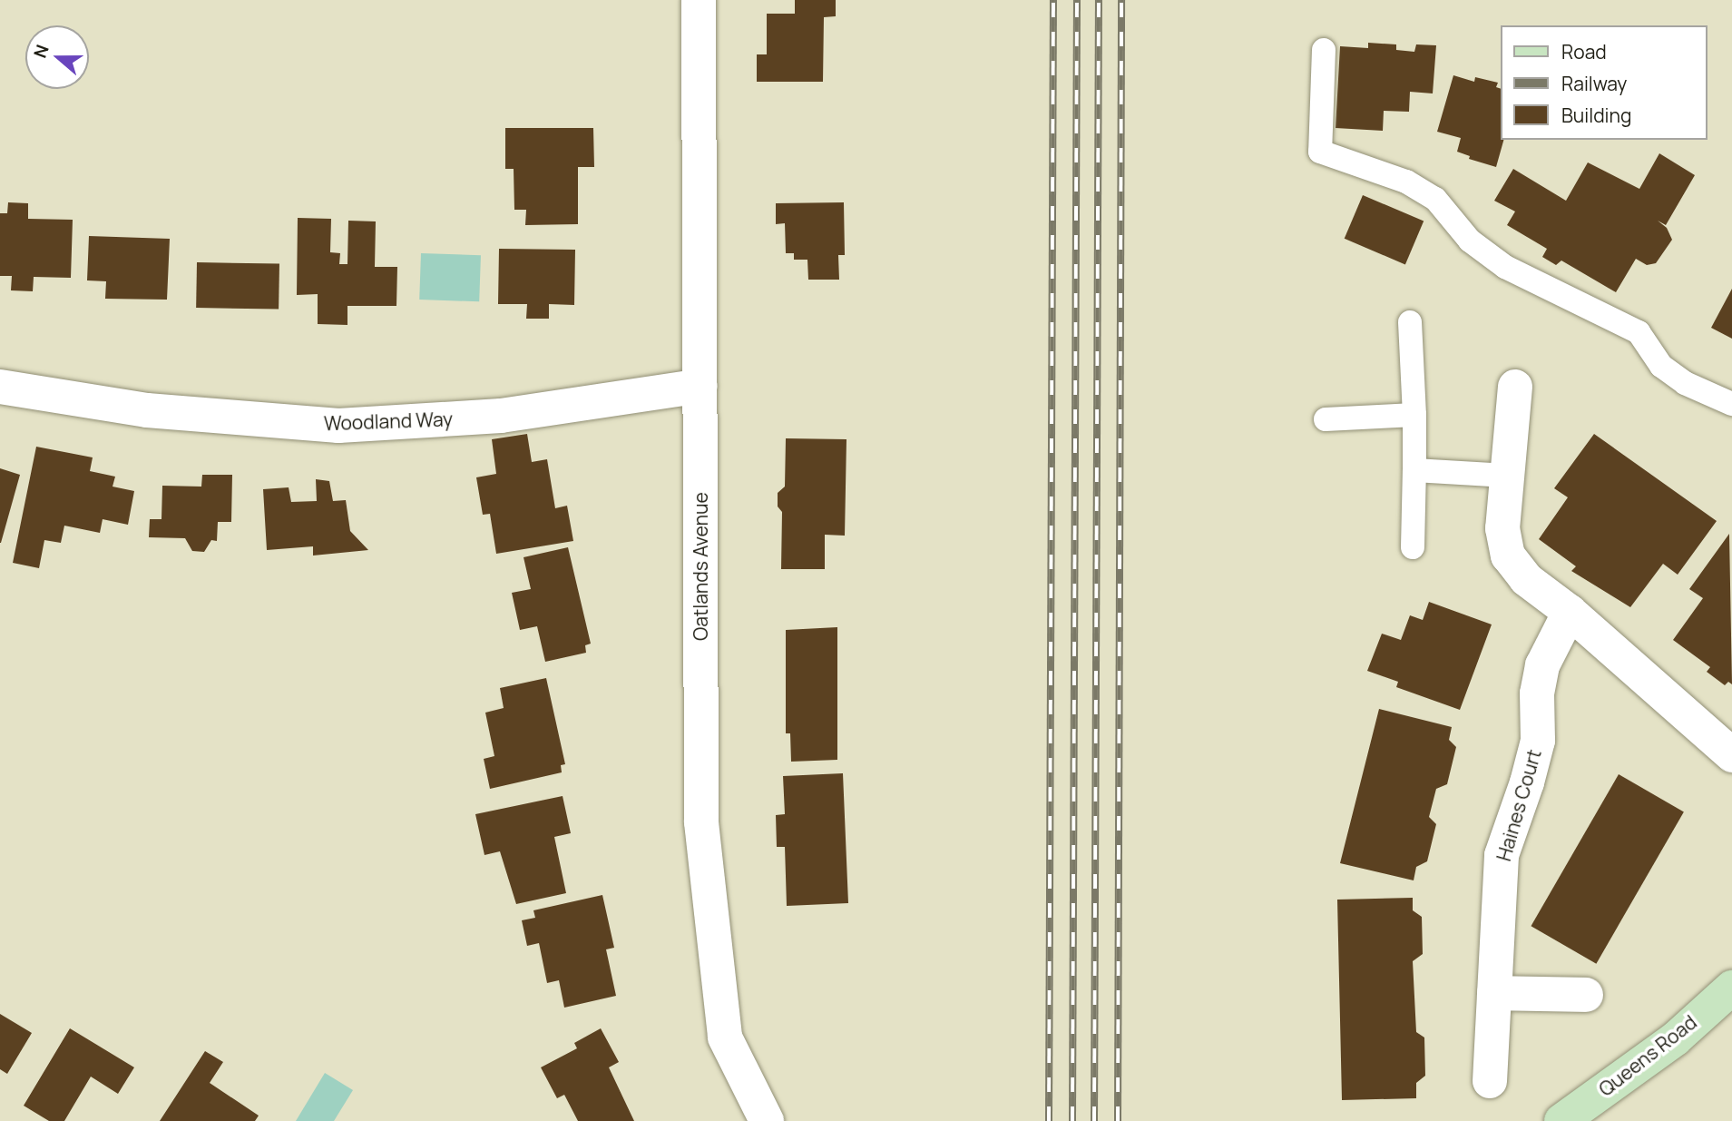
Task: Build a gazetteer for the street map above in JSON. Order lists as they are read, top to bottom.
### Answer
{
  "streets": {
    "main road": ["Queens Road"],
    "street": ["Woodland Way", "Oatlands Avenue", "Haines Court"]
  },
  "crossings": [
    ["Woodland Way", "Oatlands Avenue"]
  ],
  "legend": ["Road", "Railway", "Building"],
  "north": "left"
}
